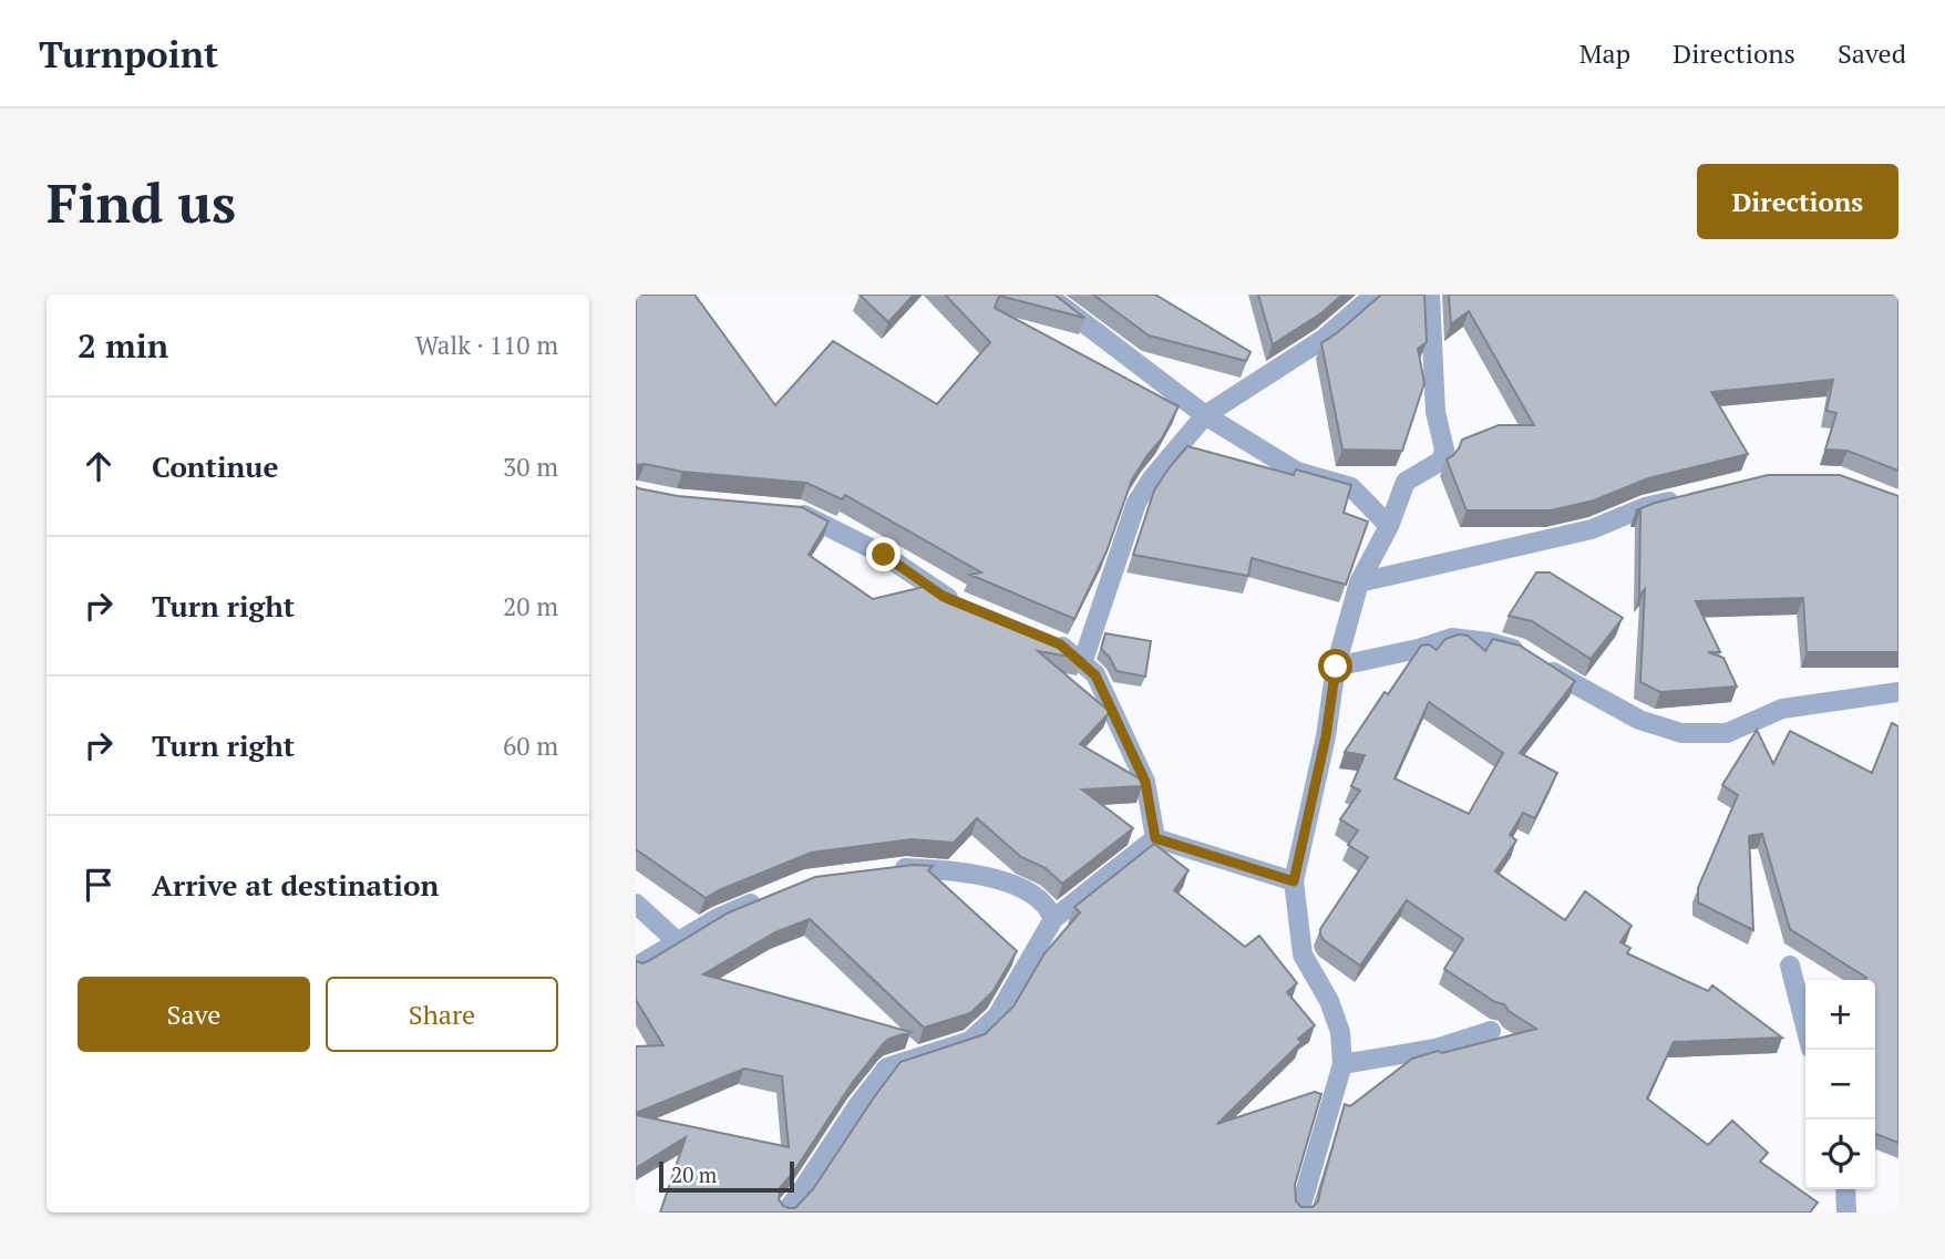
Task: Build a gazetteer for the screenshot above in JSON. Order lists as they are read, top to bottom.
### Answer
{
  "scale_bar": "20 m",
  "page": {
    "header": "Turnpoint",
    "nav": ["Map", "Directions", "Saved"],
    "buttons": [
      "Directions",
      ["Save", "Share"]
    ],
    "title": "Find us",
    "heading": ["2 min", "Walk · 110 m"],
    "list": [
      ["Continue", "30 m"],
      ["Turn right", "20 m"],
      ["Turn right", "60 m"],
      "Arrive at destination"
    ],
    "map_buttons": ["+", "−"],
    "scale": "20 m"
  }
}
